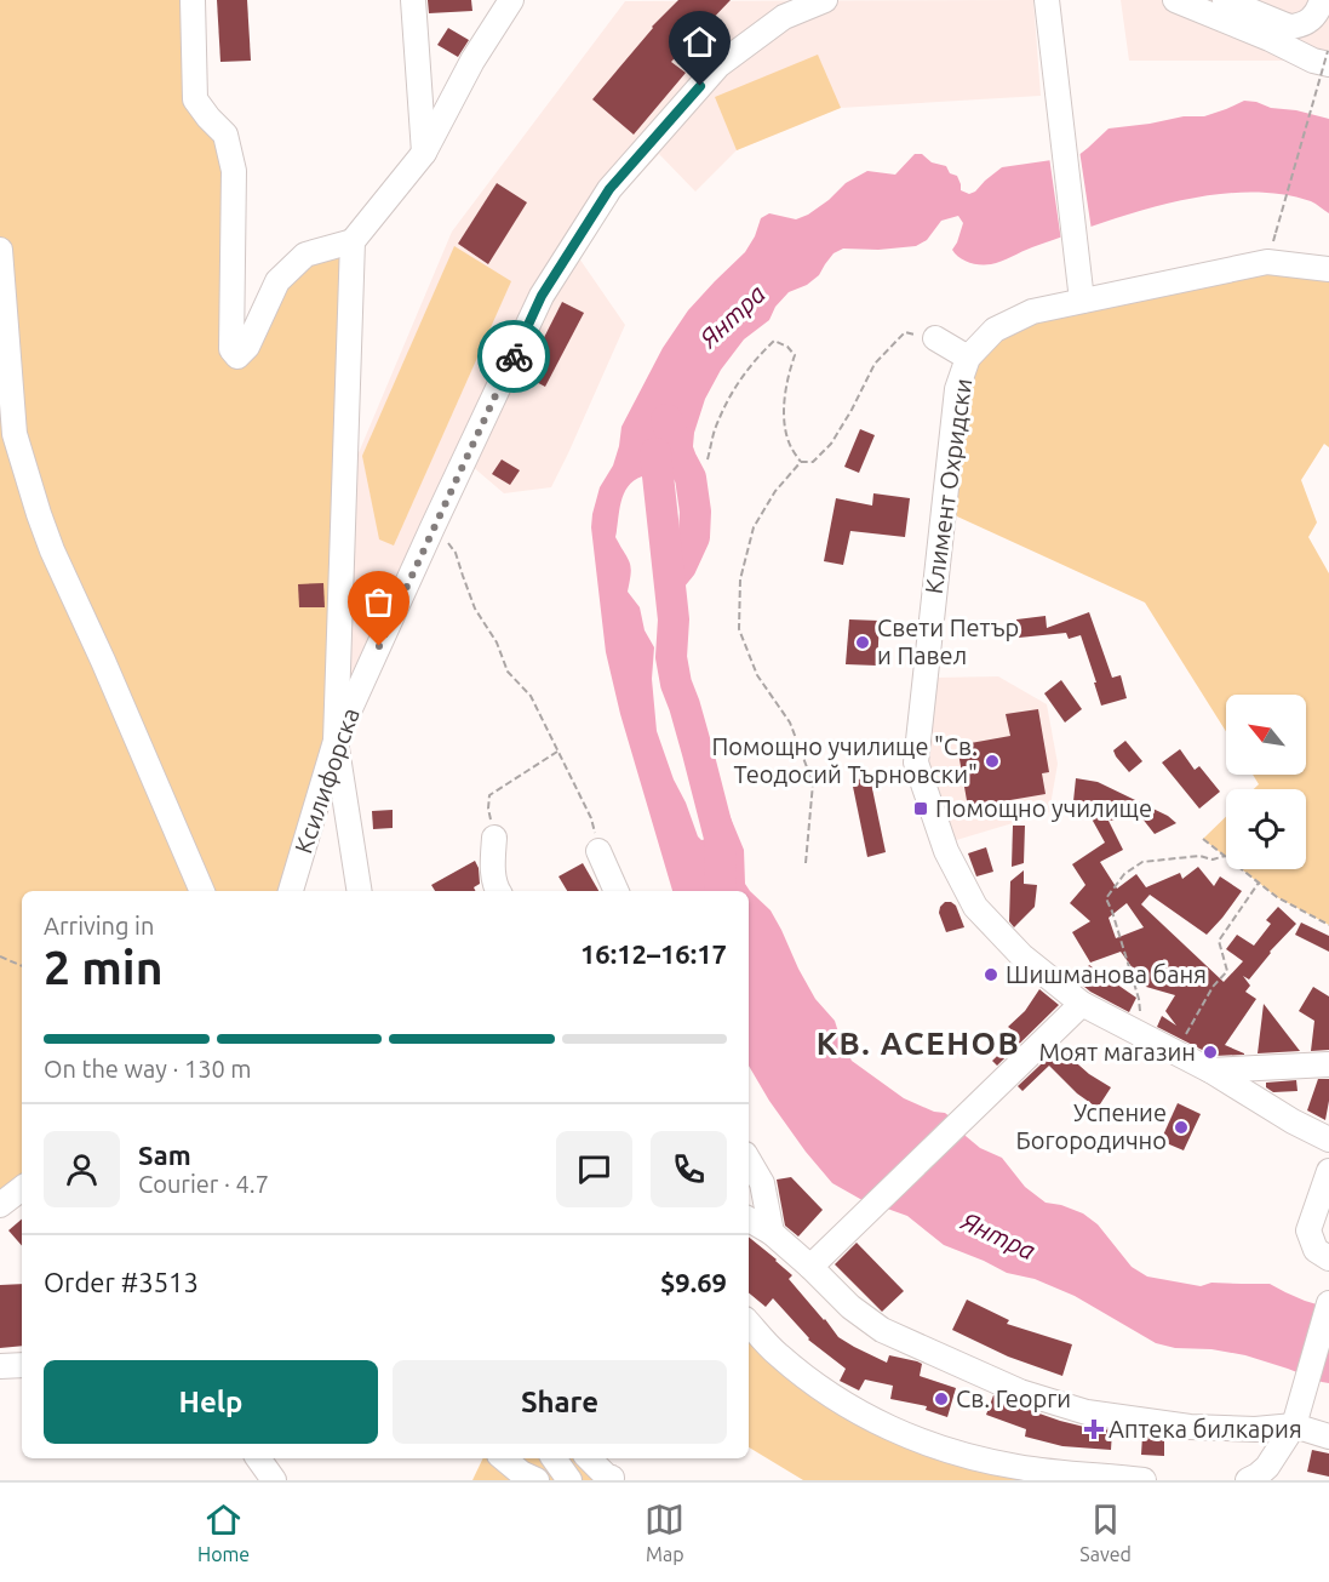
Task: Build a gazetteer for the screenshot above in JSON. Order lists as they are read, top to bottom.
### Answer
{
  "streets": {
    "street": ["Климент Охридски", "Ксилифорска"]
  },
  "districts": ["КВ. АСЕНОВ"],
  "water": ["Янтра"],
  "places": {
    "other": [
      "Свети Петър и Павел",
      "Помощно училище \"Св. Теодосий Търновски\"",
      "Шишманова баня",
      "Моят магазин",
      "Успение Богородично",
      "Св. Георги"
    ],
    "transit": ["Помощно училище"],
    "health": ["Аптека билкария"]
  },
  "north": "top left",
  "page": {
    "heading": ["2 min", "Arriving in", "16:12–16:17"],
    "panel": [
      "Sam",
      "Courier · 4.7",
      "Order #3513",
      "$9.69"
    ],
    "bar": "On the way · 130 m",
    "buttons": ["Help", "Share"],
    "tabs": ["Home", "Map", "Saved"]
  }
}
